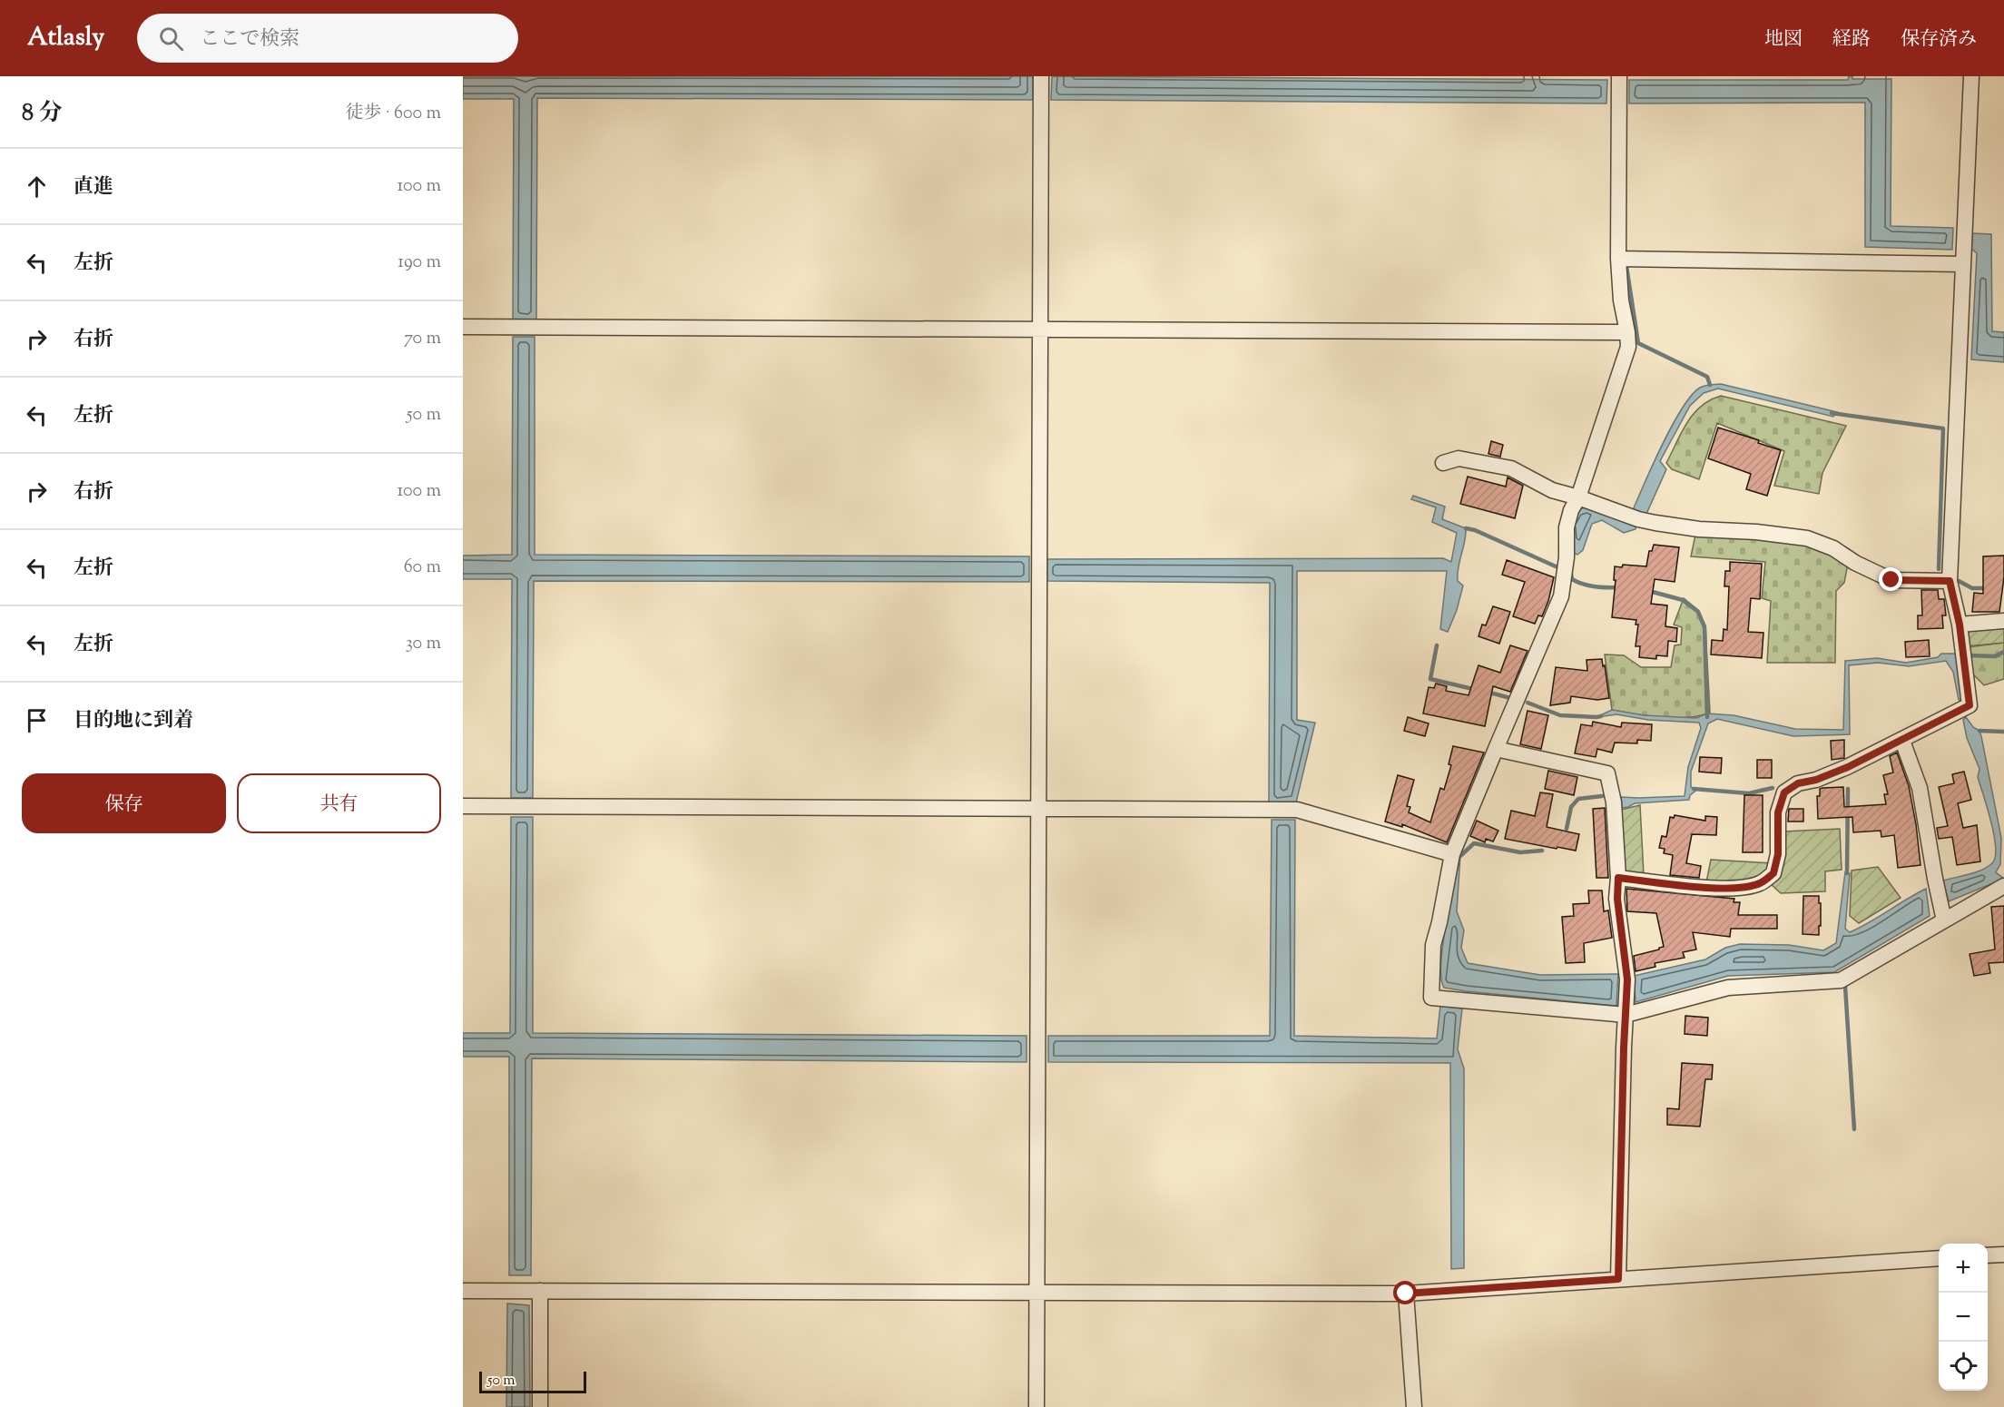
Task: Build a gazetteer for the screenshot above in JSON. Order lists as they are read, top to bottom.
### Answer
{
  "scale_bar": "50 m",
  "page": {
    "header": "Atlasly",
    "search": "ここで検索",
    "nav": ["地図", "経路", "保存済み"],
    "heading": ["8 分", "徒歩 · 600 m"],
    "list": [
      ["直進", "100 m"],
      ["左折", "190 m"],
      ["右折", "70 m"],
      ["左折", "50 m"],
      ["右折", "100 m"],
      ["左折", "60 m"],
      ["左折", "30 m"],
      "目的地に到着"
    ],
    "buttons": ["保存", "共有"],
    "map_buttons": ["+", "−"],
    "scale": "50 m"
  }
}
